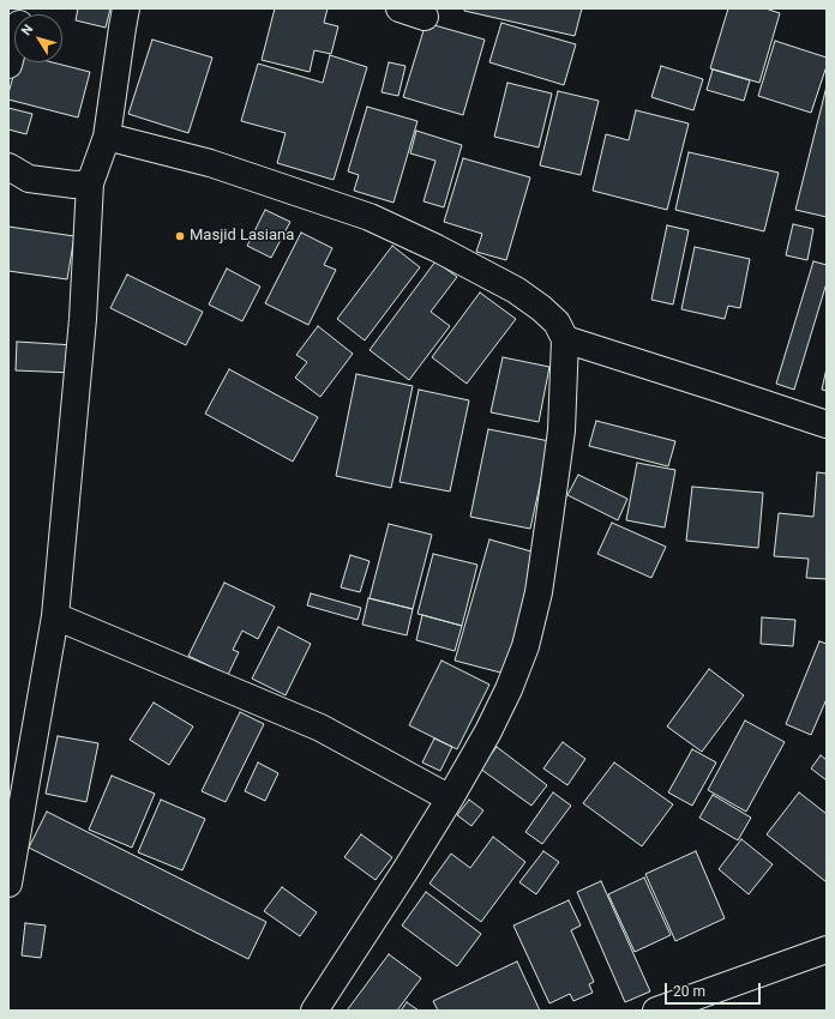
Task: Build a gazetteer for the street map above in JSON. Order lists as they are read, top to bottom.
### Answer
{
  "places": ["Masjid Lasiana"],
  "scale_bar": "20 m",
  "north": "top left"
}
